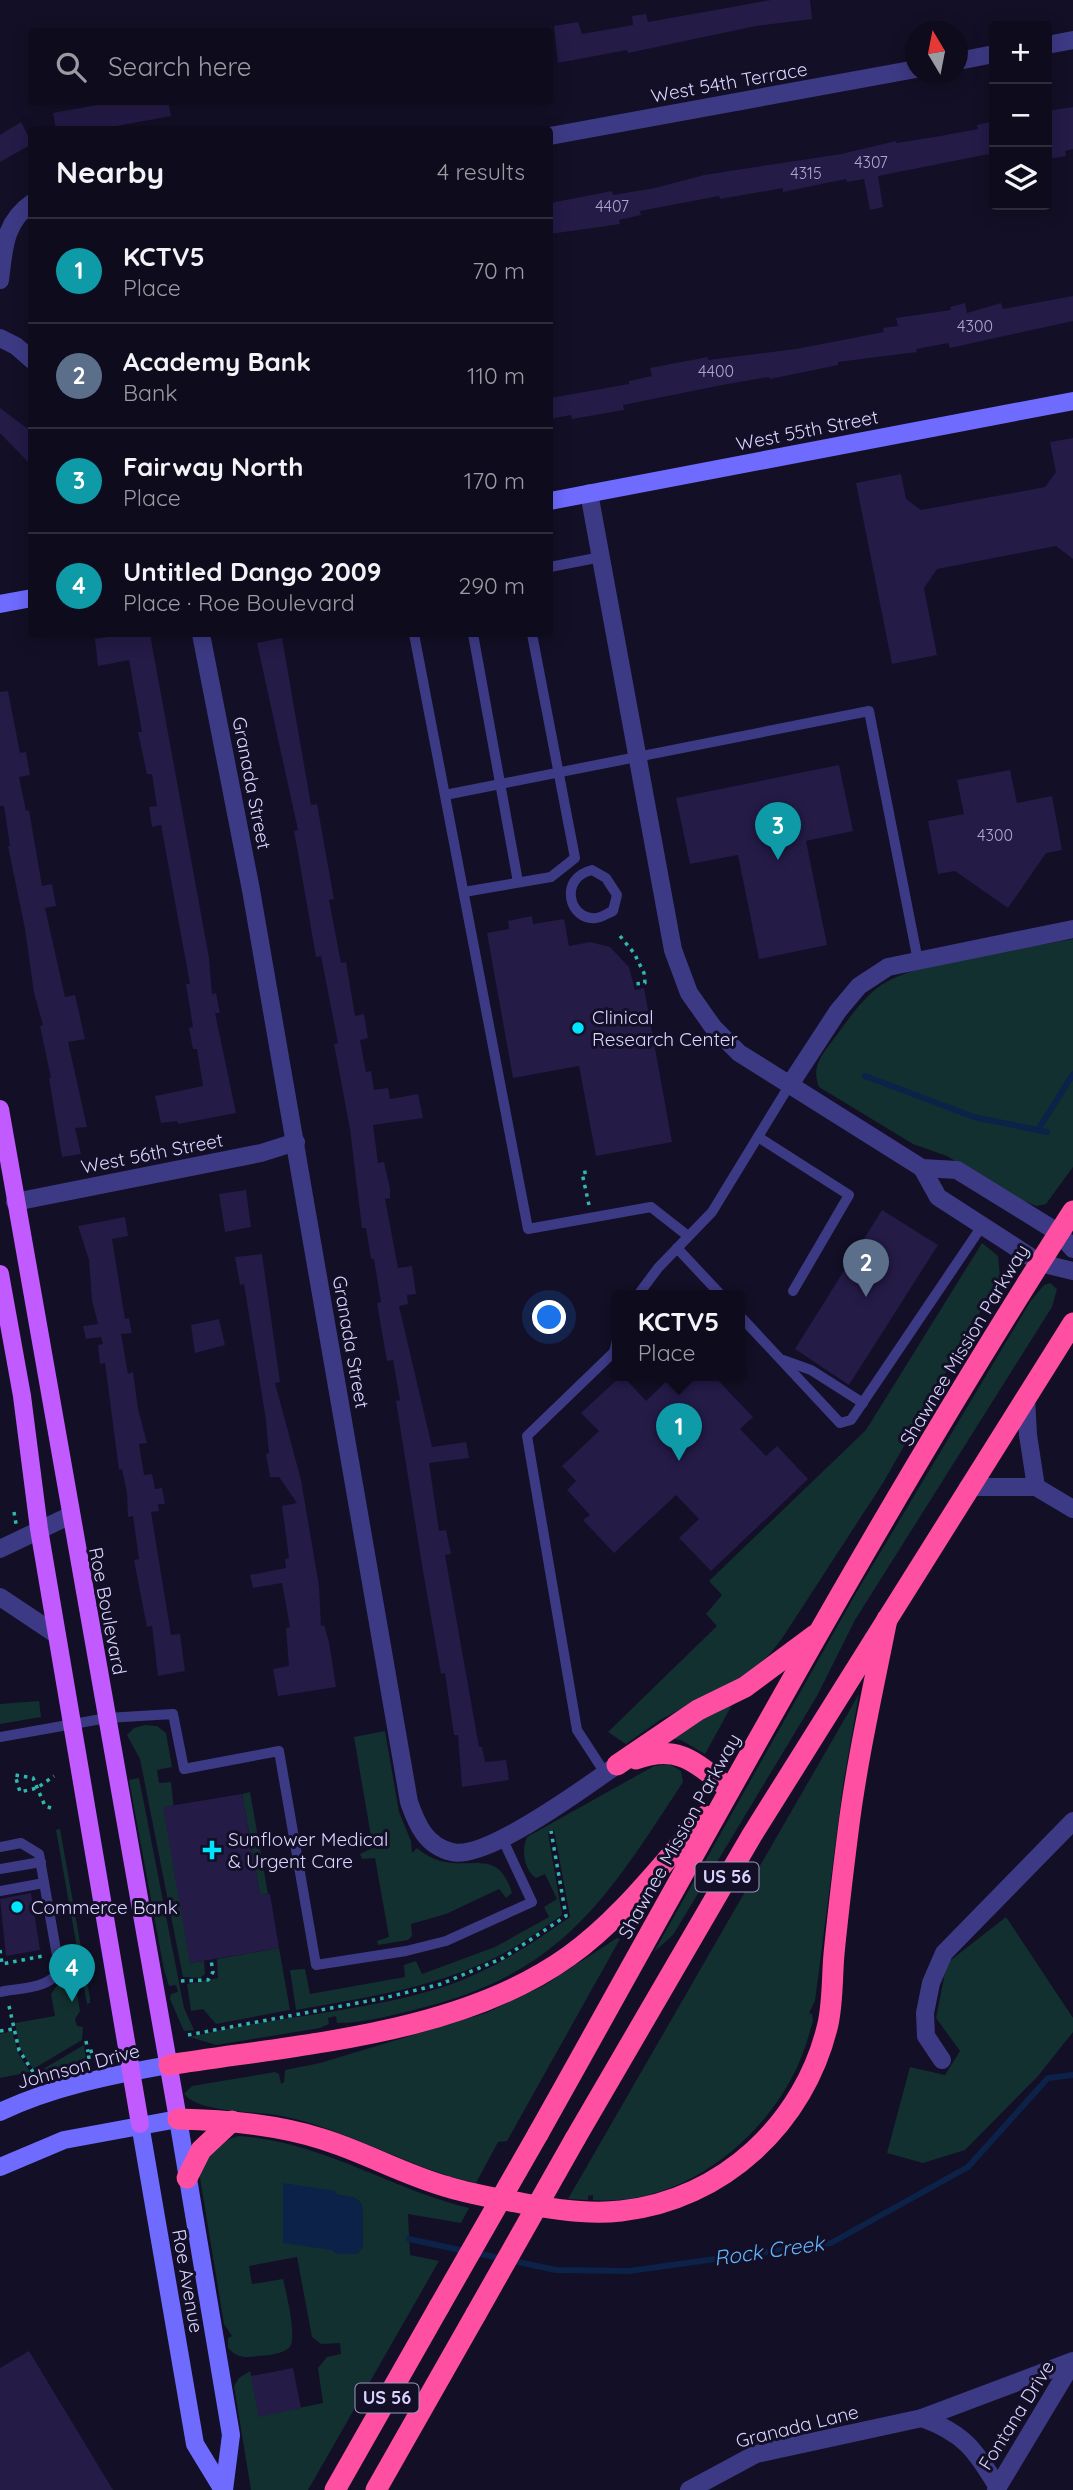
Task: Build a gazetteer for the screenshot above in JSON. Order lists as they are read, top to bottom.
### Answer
{
  "streets": {
    "highway": ["Shawnee Mission Parkway", "US 56"],
    "main road": [
      "West 55th Street",
      "Roe Boulevard",
      "Johnson Drive",
      "Roe Avenue"
    ],
    "street": [
      "West 54th Terrace",
      "Granada Street",
      "West 56th Street",
      "Fontana Drive",
      "Granada Lane"
    ]
  },
  "crossings": [
    ["Granada Street", "West 56th Street"],
    ["West 56th Street", "Roe Boulevard"],
    ["Roe Boulevard", "Johnson Drive"],
    ["Roe Boulevard", "Roe Avenue"],
    ["Johnson Drive", "Roe Avenue"],
    ["Fontana Drive", "Granada Lane"]
  ],
  "water": ["Rock Creek"],
  "places": {
    "other": ["Clinical Research Center", "Commerce Bank"],
    "health": ["Sunflower Medical & Urgent Care"]
  },
  "house_numbers": [
    "4307",
    "4315",
    "4407",
    "4300",
    "4400",
    "4300"
  ],
  "north": "top",
  "page": {
    "map_buttons": ["+", "−"],
    "search": "Search here",
    "heading": ["Nearby", "4 results"],
    "list": [
      {
        "mark": "1",
        "name": "KCTV5",
        "note": "Place",
        "value": "70 m"
      },
      {
        "mark": "2",
        "name": "Academy Bank",
        "note": "Bank",
        "value": "110 m"
      },
      {
        "mark": "3",
        "name": "Fairway North",
        "note": "Place",
        "value": "170 m"
      },
      {
        "mark": "4",
        "name": "Untitled Dango 2009",
        "note": "Place · Roe Boulevard",
        "value": "290 m"
      }
    ],
    "pins": [
      "3",
      "2",
      "1",
      "4"
    ],
    "popup": ["KCTV5", "Place"]
  }
}
